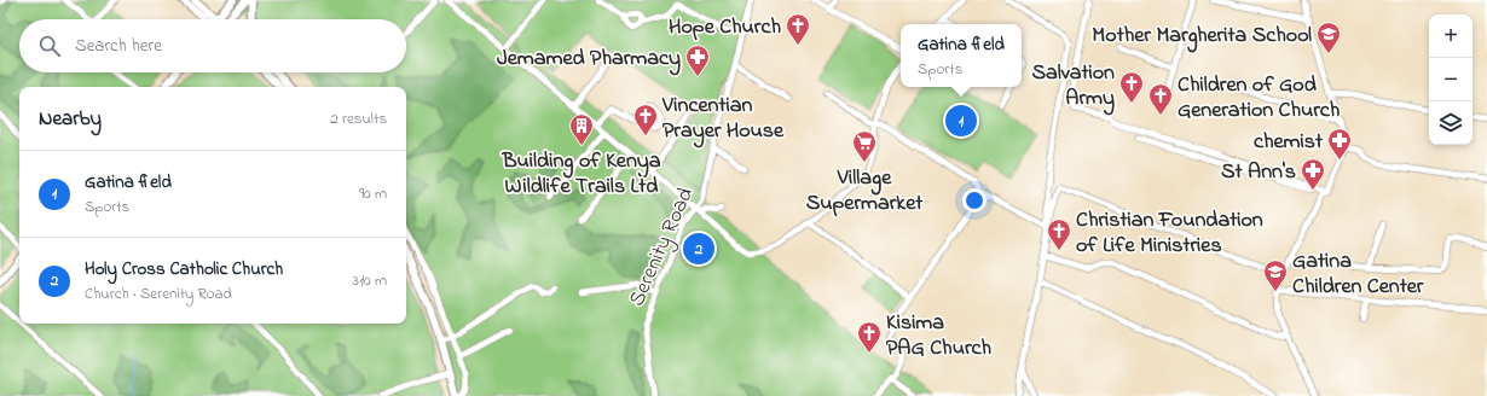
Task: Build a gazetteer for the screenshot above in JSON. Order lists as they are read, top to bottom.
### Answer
{
  "streets": {
    "street": ["Serenity Road"]
  },
  "places": {
    "church": [
      "Hope Church",
      "Salvation Army",
      "Children of God Generation Church",
      "Vincentian Prayer House",
      "Christian Foundation of Life Ministries",
      "Kisima PAG Church"
    ],
    "school or university": ["Mother Margherita School", "Gatina Children Center"],
    "pharmacy": ["Jemamed Pharmacy", "chemist", "St Ann's"],
    "building": ["Building of Kenya Wildlife Trails Ltd"],
    "supermarket": ["Village Supermarket"]
  },
  "page": {
    "map_buttons": ["+", "−"],
    "search": "Search here",
    "popup": ["Gatina field", "Sports"],
    "heading": ["Nearby", "2 results"],
    "pins": ["1", "2"],
    "list": [
      {
        "mark": "1",
        "name": "Gatina field",
        "note": "Sports",
        "value": "90 m"
      },
      {
        "mark": "2",
        "name": "Holy Cross Catholic Church",
        "note": "Church · Serenity Road",
        "value": "310 m"
      }
    ]
  }
}
